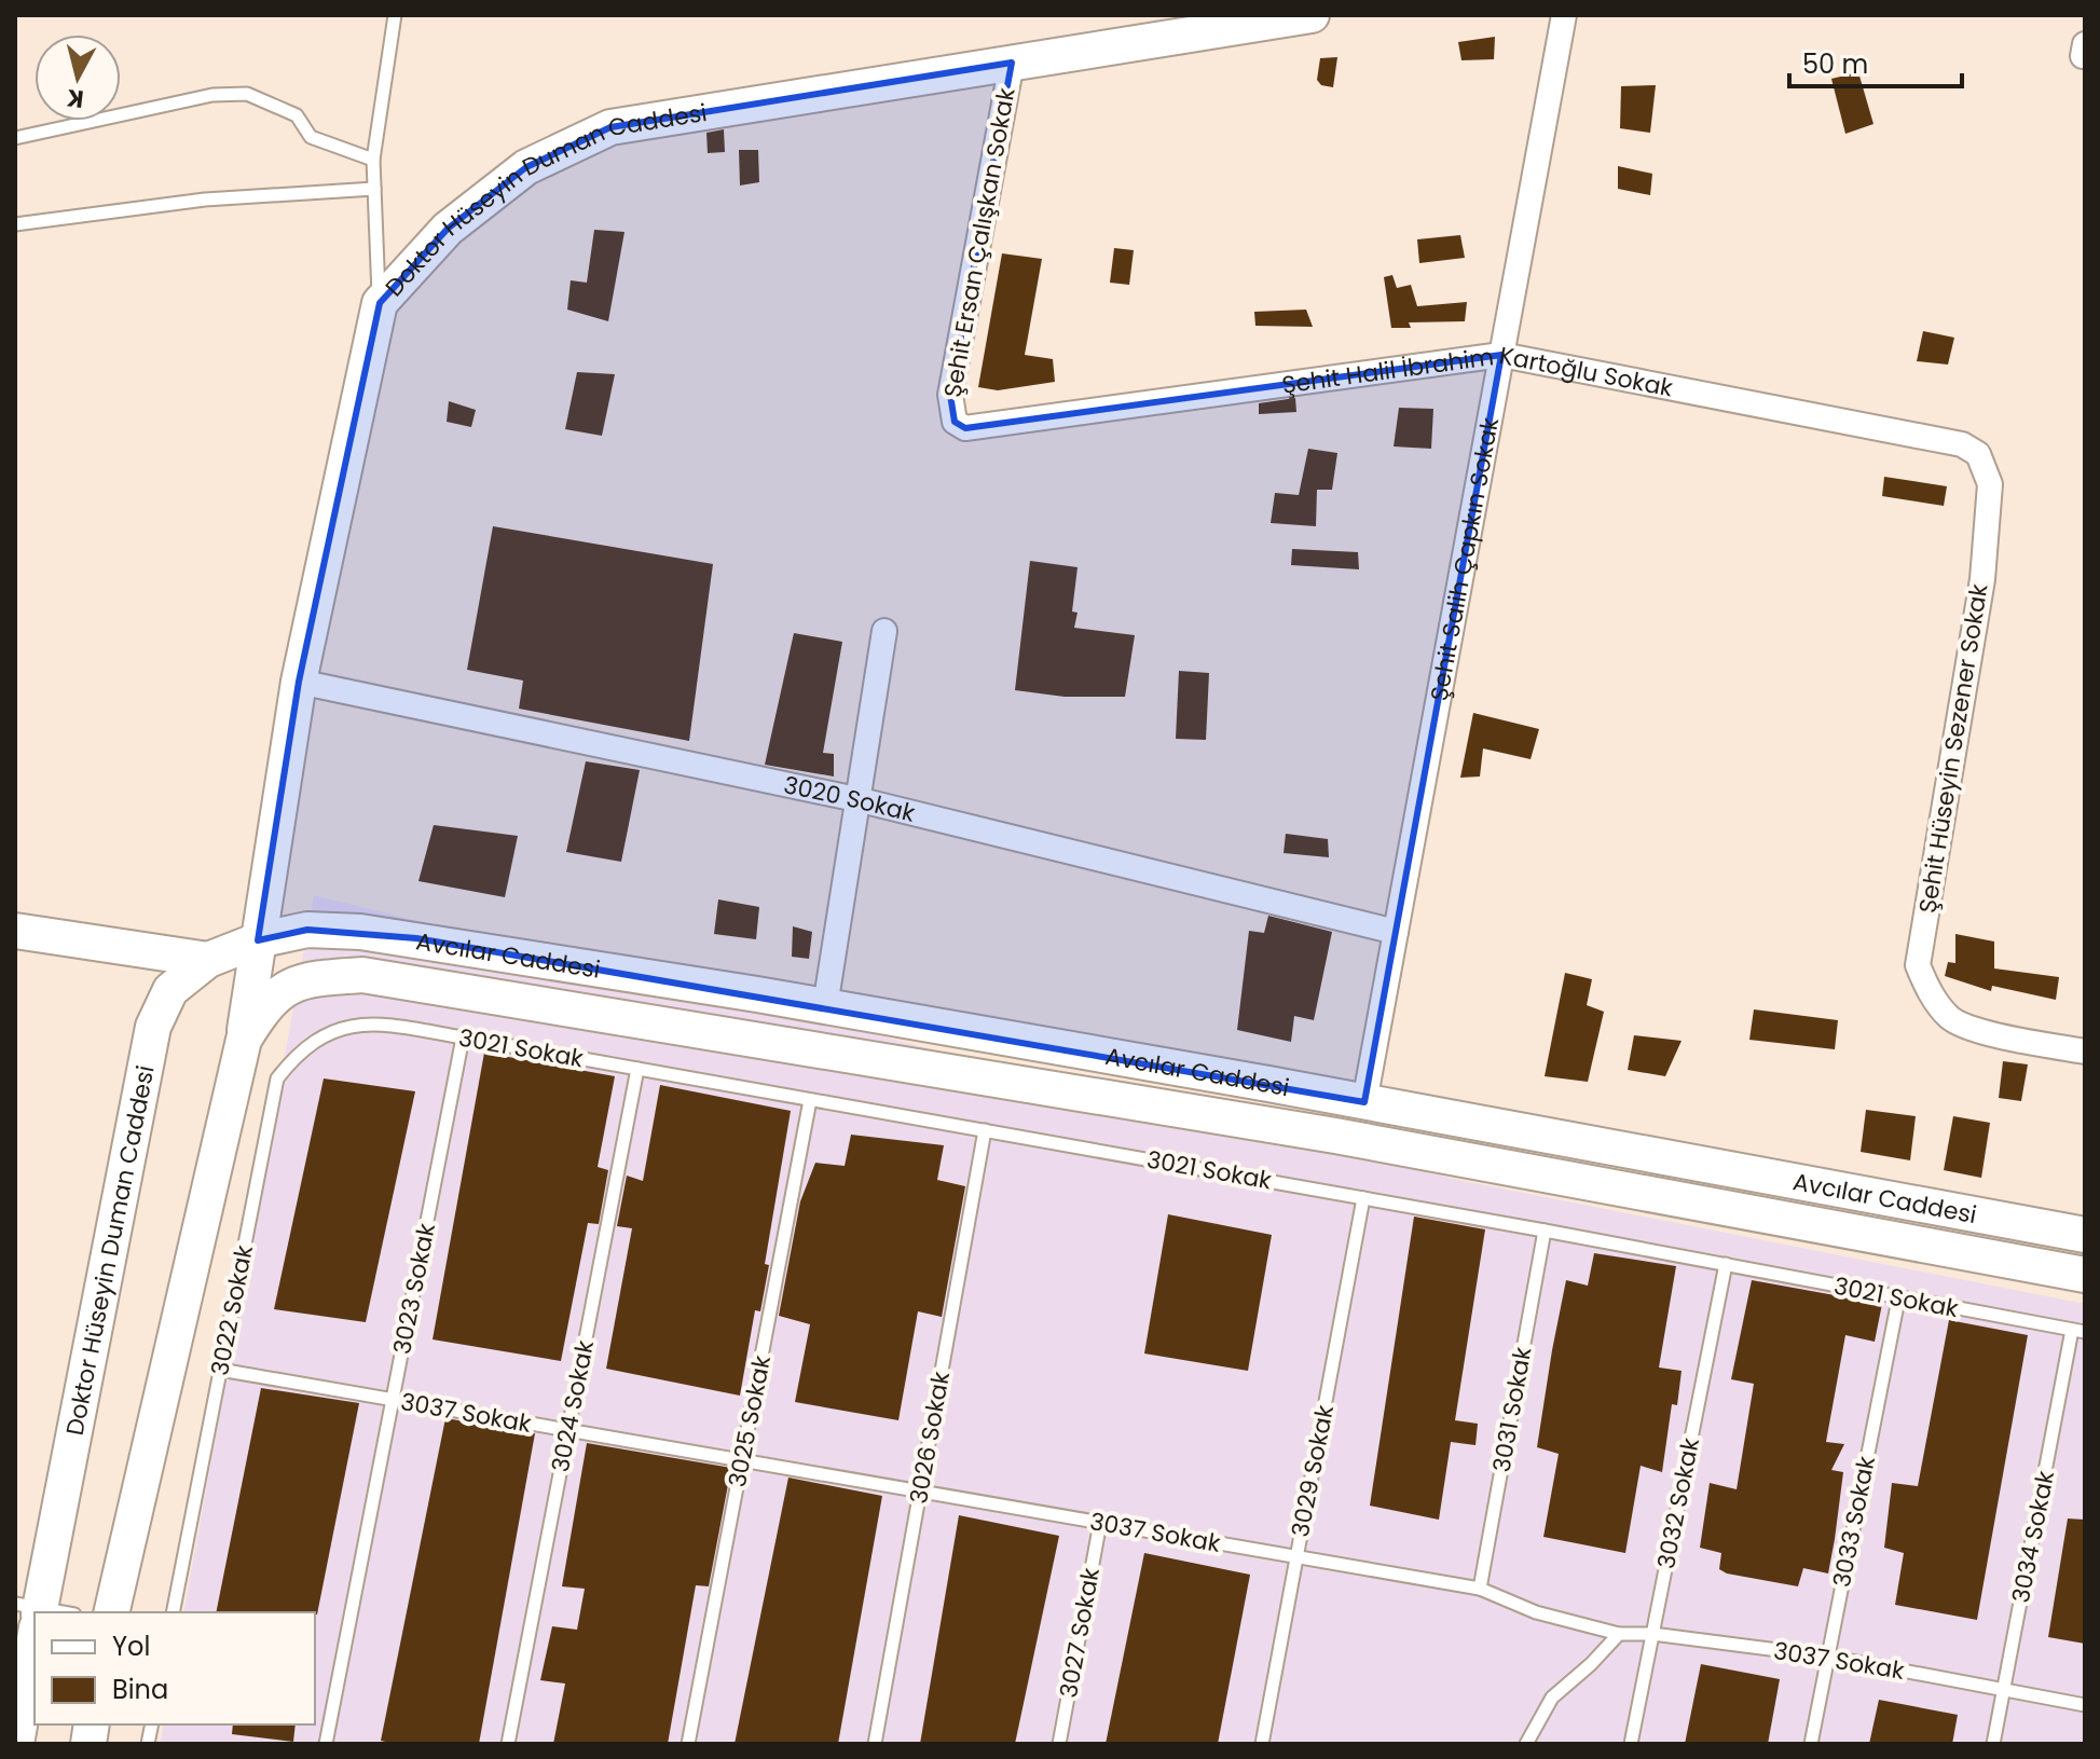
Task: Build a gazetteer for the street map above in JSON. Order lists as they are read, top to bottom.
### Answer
{
  "streets": {
    "main road": ["Doktor Hüseyin Duman Caddesi", "Avcılar Caddesi"],
    "street": [
      "Şehit Ersan Çalışkan Sokak",
      "Şehit Halil İbrahim Kartoğlu Sokak",
      "Şehit Salih Çapkın Sokak",
      "Şehit Hüseyin Sezener Sokak",
      "3020 Sokak"
    ],
    "lane": [
      "3021 Sokak",
      "3023 Sokak",
      "3022 Sokak",
      "3024 Sokak",
      "3031 Sokak",
      "3037 Sokak",
      "3025 Sokak",
      "3026 Sokak",
      "3029 Sokak",
      "3032 Sokak",
      "3033 Sokak",
      "3034 Sokak",
      "3027 Sokak"
    ]
  },
  "crossings": [
    ["Doktor Hüseyin Duman Caddesi", "Şehit Ersan Çalışkan Sokak"],
    ["Doktor Hüseyin Duman Caddesi", "3020 Sokak"],
    ["Doktor Hüseyin Duman Caddesi", "Avcılar Caddesi"],
    ["Şehit Ersan Çalışkan Sokak", "Şehit Halil İbrahim Kartoğlu Sokak"],
    ["Şehit Halil İbrahim Kartoğlu Sokak", "Şehit Salih Çapkın Sokak"],
    ["Şehit Halil İbrahim Kartoğlu Sokak", "Şehit Hüseyin Sezener Sokak"],
    ["Şehit Salih Çapkın Sokak", "3020 Sokak"],
    ["Şehit Salih Çapkın Sokak", "Avcılar Caddesi"],
    ["3021 Sokak", "3023 Sokak"],
    ["3021 Sokak", "3022 Sokak"],
    ["3021 Sokak", "3024 Sokak"],
    ["3021 Sokak", "3031 Sokak"],
    ["3021 Sokak", "3025 Sokak"],
    ["3021 Sokak", "3026 Sokak"],
    ["3021 Sokak", "3029 Sokak"],
    ["3021 Sokak", "3032 Sokak"],
    ["3021 Sokak", "3033 Sokak"],
    ["3021 Sokak", "3034 Sokak"],
    ["3023 Sokak", "3037 Sokak"],
    ["3022 Sokak", "3037 Sokak"],
    ["3024 Sokak", "3037 Sokak"],
    ["3031 Sokak", "3037 Sokak"],
    ["3037 Sokak", "3025 Sokak"],
    ["3037 Sokak", "3026 Sokak"],
    ["3037 Sokak", "3029 Sokak"],
    ["3037 Sokak", "3032 Sokak"],
    ["3037 Sokak", "3033 Sokak"],
    ["3037 Sokak", "3034 Sokak"],
    ["3037 Sokak", "3027 Sokak"]
  ],
  "legend": ["Yol", "Bina"],
  "scale_bar": "50 m",
  "north": "bottom"
}
